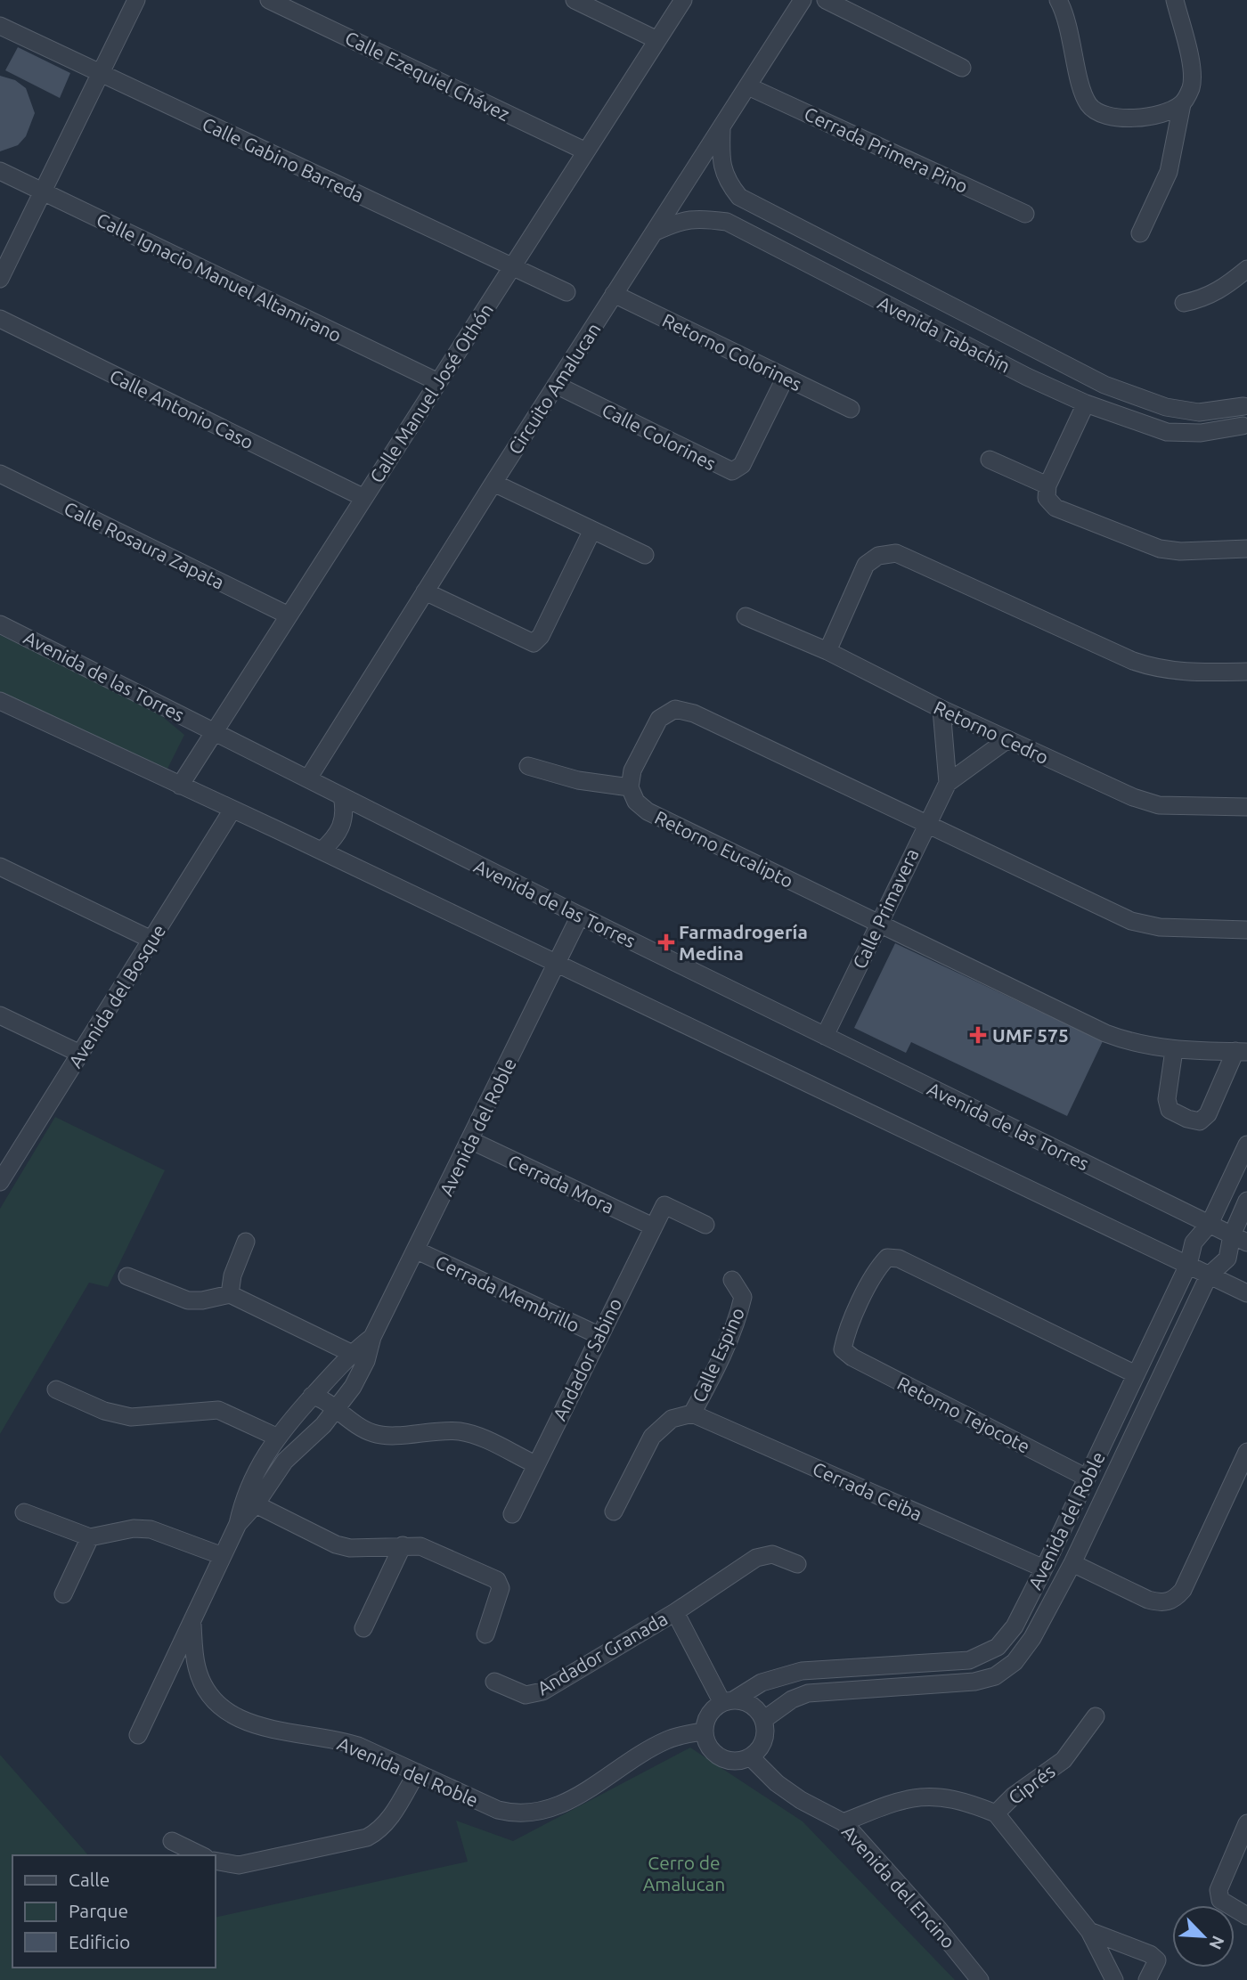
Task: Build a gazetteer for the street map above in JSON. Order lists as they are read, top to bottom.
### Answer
{
  "streets": {
    "street": [
      "Calle Ezequiel Chávez",
      "Cerrada Primera Pino",
      "Calle Gabino Barreda",
      "Calle Ignacio Manuel Altamirano",
      "Avenida Tabachín",
      "Retorno Colorines",
      "Circuito Amalucan",
      "Calle Manuel José Othón",
      "Calle Antonio Caso",
      "Calle Colorines",
      "Calle Rosaura Zapata",
      "Avenida de las Torres",
      "Retorno Cedro",
      "Retorno Eucalipto",
      "Calle Primavera",
      "Avenida del Bosque",
      "Avenida del Roble",
      "Cerrada Mora",
      "Cerrada Membrillo",
      "Calle Espino",
      "Andador Sabino",
      "Retorno Tejocote",
      "Cerrada Ceiba",
      "Andador Granada",
      "Ciprés",
      "Avenida del Encino"
    ]
  },
  "crossings": [
    ["Calle Ezequiel Chávez", "Calle Manuel José Othón"],
    ["Cerrada Primera Pino", "Circuito Amalucan"],
    ["Calle Gabino Barreda", "Calle Manuel José Othón"],
    ["Calle Ignacio Manuel Altamirano", "Calle Manuel José Othón"],
    ["Avenida Tabachín", "Circuito Amalucan"],
    ["Retorno Colorines", "Circuito Amalucan"],
    ["Retorno Colorines", "Calle Colorines"],
    ["Circuito Amalucan", "Calle Colorines"],
    ["Circuito Amalucan", "Avenida de las Torres"],
    ["Calle Manuel José Othón", "Calle Antonio Caso"],
    ["Calle Manuel José Othón", "Calle Rosaura Zapata"],
    ["Calle Manuel José Othón", "Avenida de las Torres"],
    ["Avenida de las Torres", "Calle Primavera"],
    ["Avenida de las Torres", "Avenida del Roble"],
    ["Retorno Cedro", "Calle Primavera"],
    ["Retorno Eucalipto", "Calle Primavera"],
    ["Avenida del Roble", "Cerrada Mora"],
    ["Avenida del Roble", "Cerrada Membrillo"],
    ["Avenida del Roble", "Retorno Tejocote"],
    ["Avenida del Roble", "Cerrada Ceiba"],
    ["Avenida del Roble", "Avenida del Encino"],
    ["Cerrada Mora", "Andador Sabino"],
    ["Cerrada Membrillo", "Andador Sabino"],
    ["Calle Espino", "Cerrada Ceiba"],
    ["Ciprés", "Avenida del Encino"]
  ],
  "parks": ["Cerro de Amalucan"],
  "places": {
    "health": ["Farmadrogería Medina", "UMF 575"]
  },
  "legend": ["Calle", "Parque", "Edificio"],
  "north": "bottom right"
}
